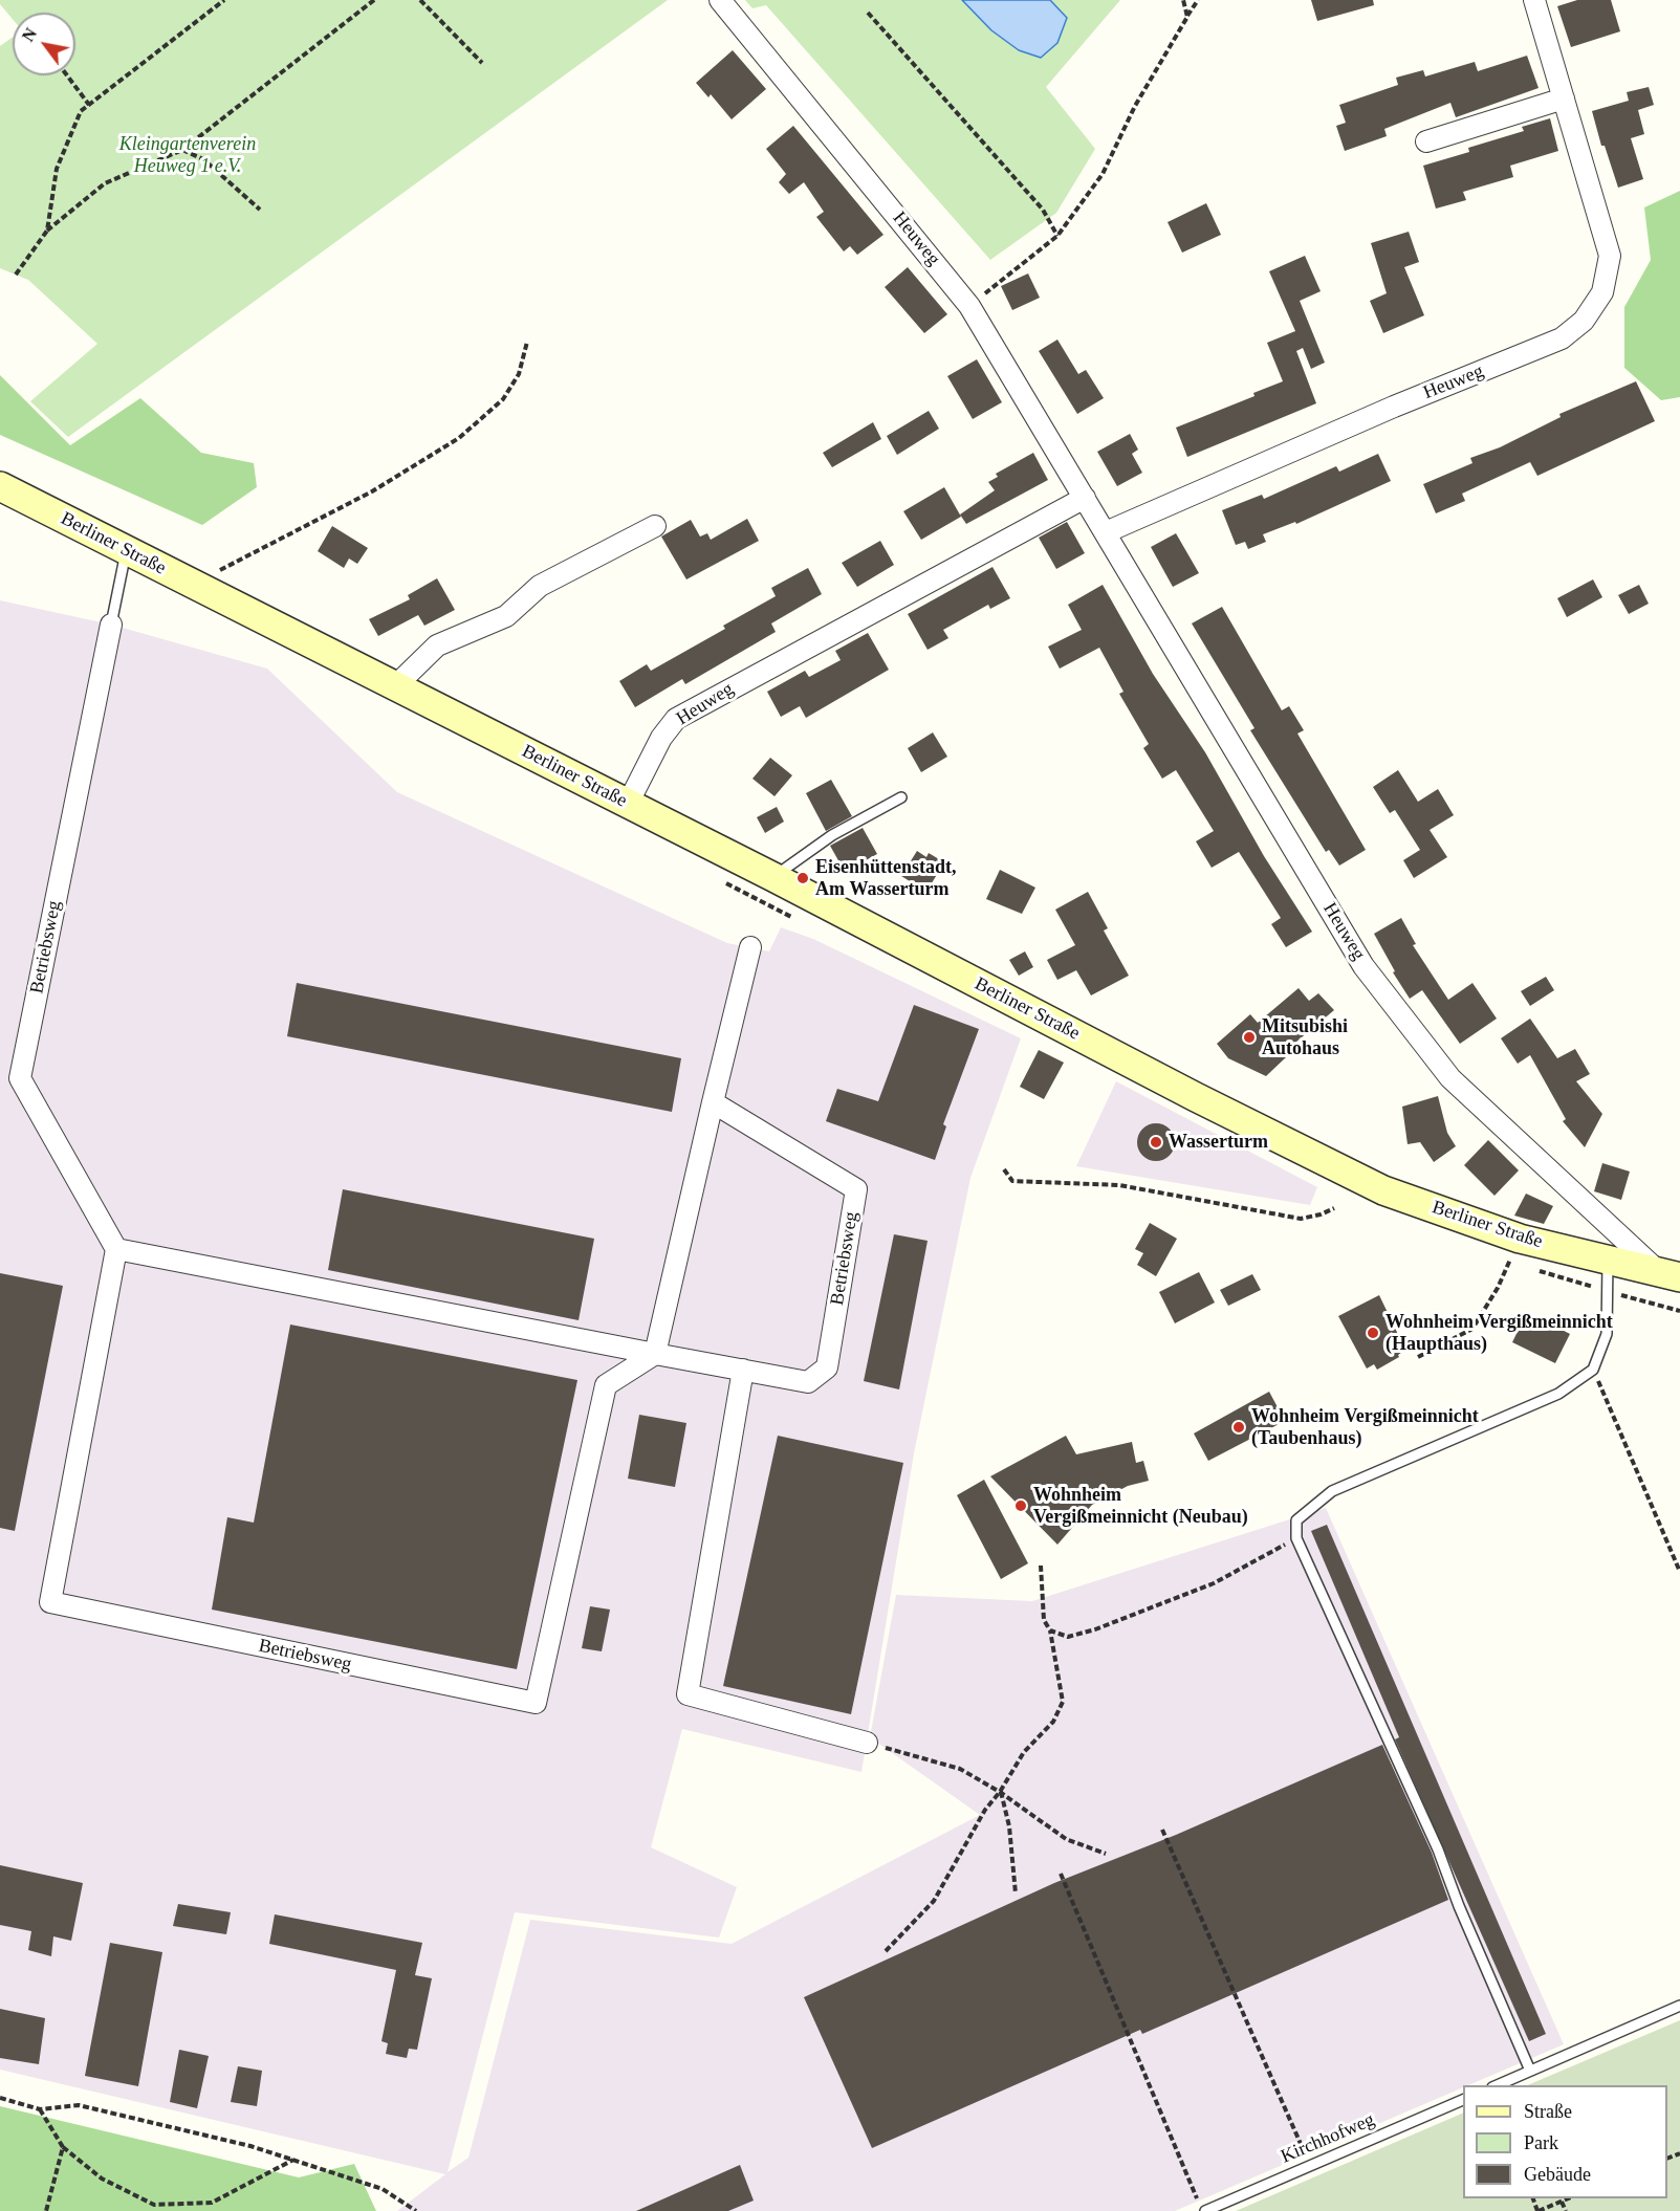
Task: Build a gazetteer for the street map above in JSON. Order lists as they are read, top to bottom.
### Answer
{
  "streets": {
    "main road": ["Berliner Straße"],
    "street": ["Heuweg", "Betriebsweg"],
    "lane": ["Kirchhofweg"]
  },
  "crossings": [
    ["Heuweg", "Berliner Straße"]
  ],
  "parks": ["Kleingartenverein Heuweg 1 e.V."],
  "places": [
    "Eisenhüttenstadt, Am Wasserturm",
    "Mitsubishi Autohaus",
    "Wasserturm",
    "Wohnheim Vergißmeinnicht (Haupthaus)",
    "Wohnheim Vergißmeinnicht (Taubenhaus)",
    "Wohnheim Vergißmeinnicht (Neubau)"
  ],
  "legend": ["Straße", "Park", "Gebäude"],
  "north": "top left"
}
